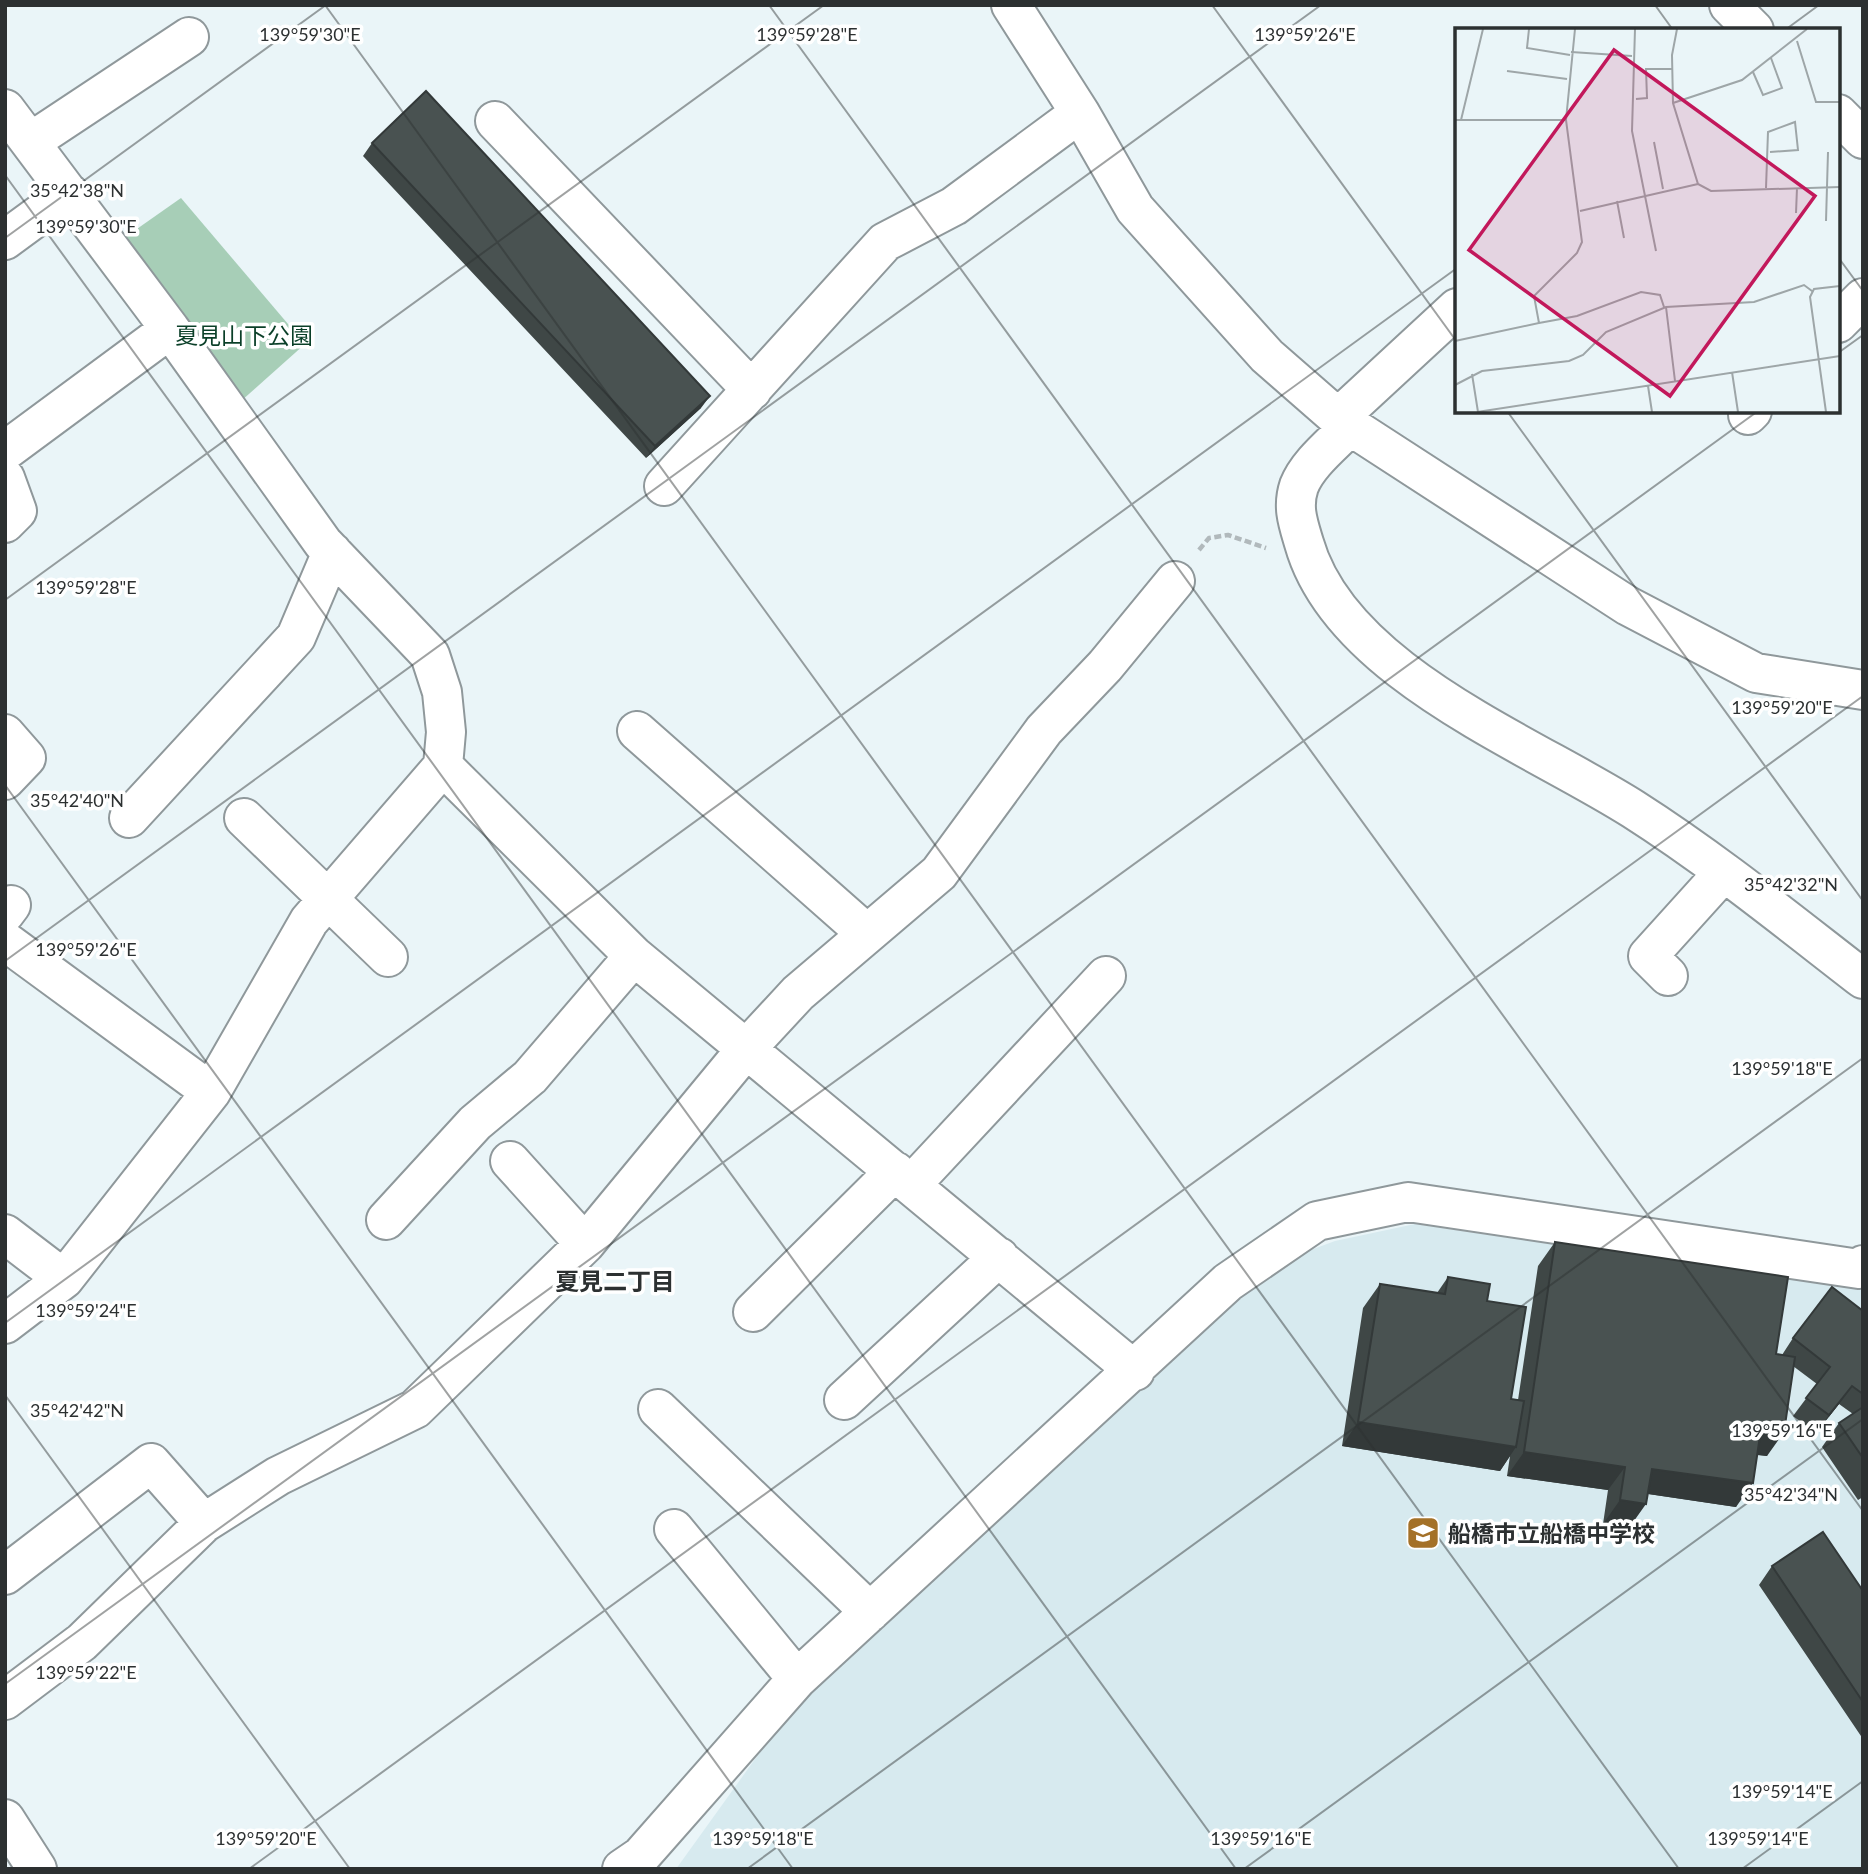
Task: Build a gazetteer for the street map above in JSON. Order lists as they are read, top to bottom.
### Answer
{
  "districts": ["夏見二丁目"],
  "parks": ["夏見山下公園"],
  "places": {
    "school or university": ["船橋市立船橋中学校"]
  },
  "coordinates": [
    "139°59'30\"E",
    "139°59'28\"E",
    "139°59'26\"E",
    "35°42'38\"N",
    "139°59'20\"E",
    "35°42'40\"N",
    "35°42'32\"N",
    "139°59'18\"E",
    "139°59'24\"E",
    "35°42'42\"N",
    "139°59'16\"E",
    "35°42'34\"N",
    "139°59'22\"E",
    "139°59'14\"E"
  ]
}
